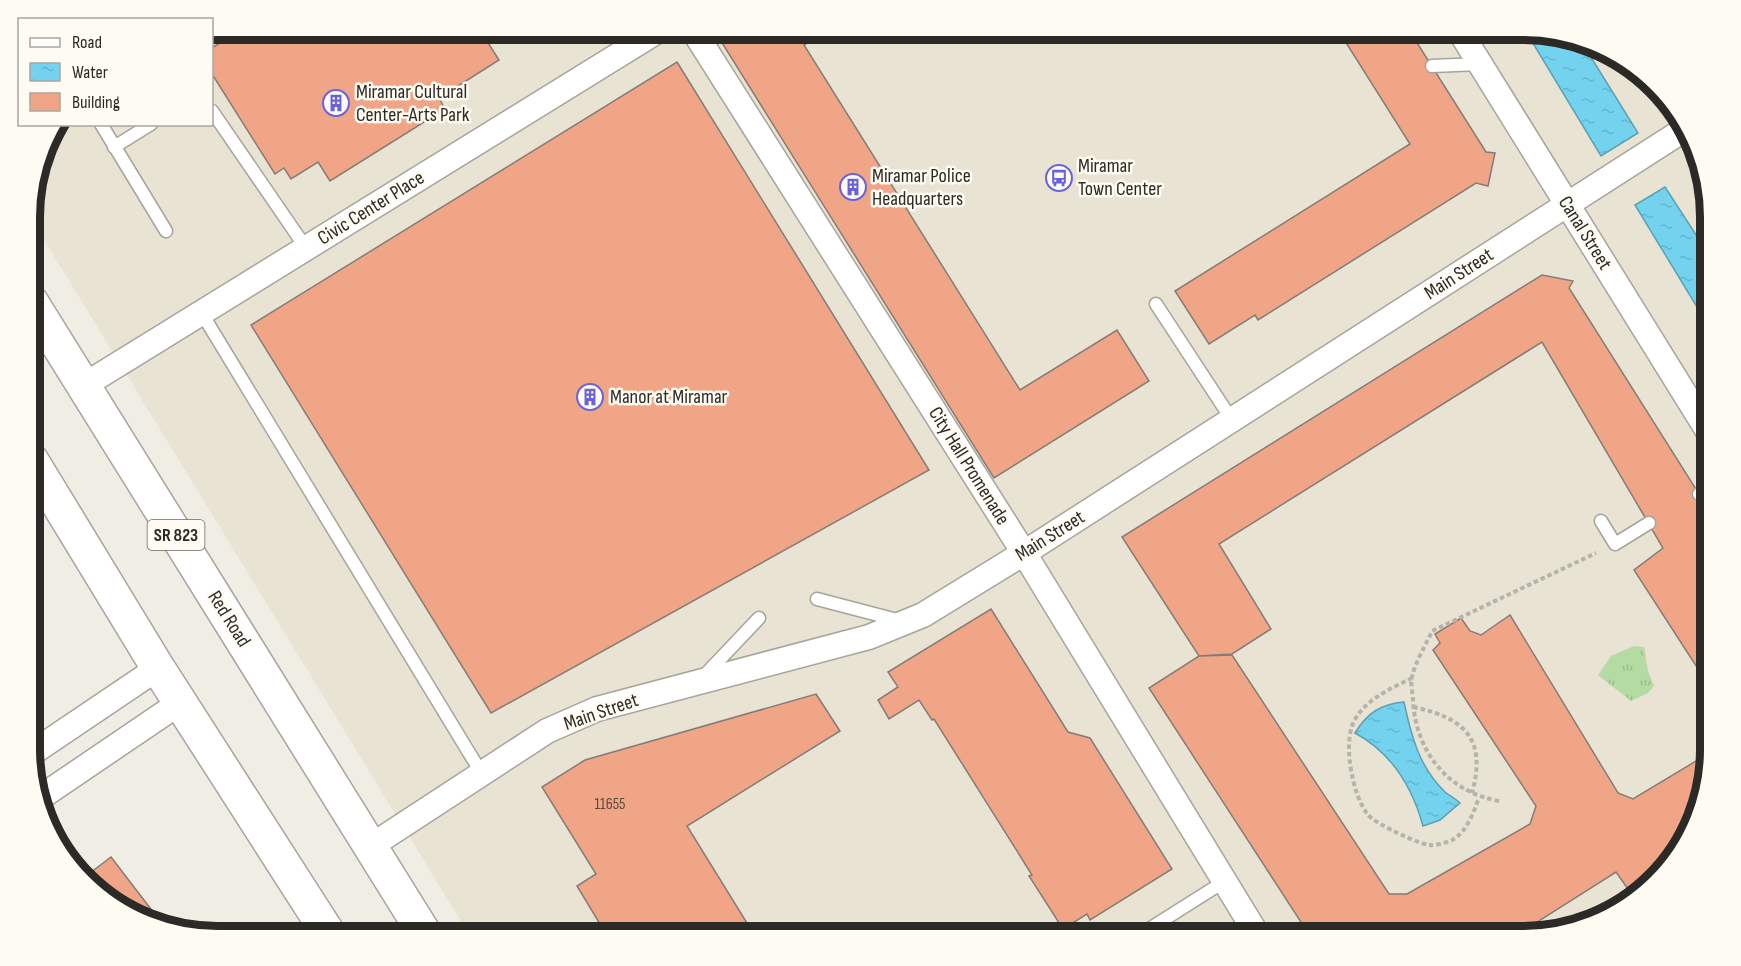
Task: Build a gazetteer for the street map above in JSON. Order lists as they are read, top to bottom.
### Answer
{
  "streets": {
    "highway": ["SR 823", "Red Road"],
    "street": [
      "Civic Center Place",
      "Canal Street",
      "Main Street",
      "City Hall Promenade"
    ]
  },
  "crossings": [
    ["Civic Center Place", "Red Road"],
    ["Canal Street", "Main Street"],
    ["Main Street", "City Hall Promenade"],
    ["Main Street", "Red Road"]
  ],
  "places": {
    "building": ["Miramar Cultural Center-Arts Park", "Miramar Police Headquarters", "Manor at Miramar"],
    "bus stop": ["Miramar Town Center"]
  },
  "house_numbers": ["11655"],
  "legend": ["Road", "Water", "Building"]
}
